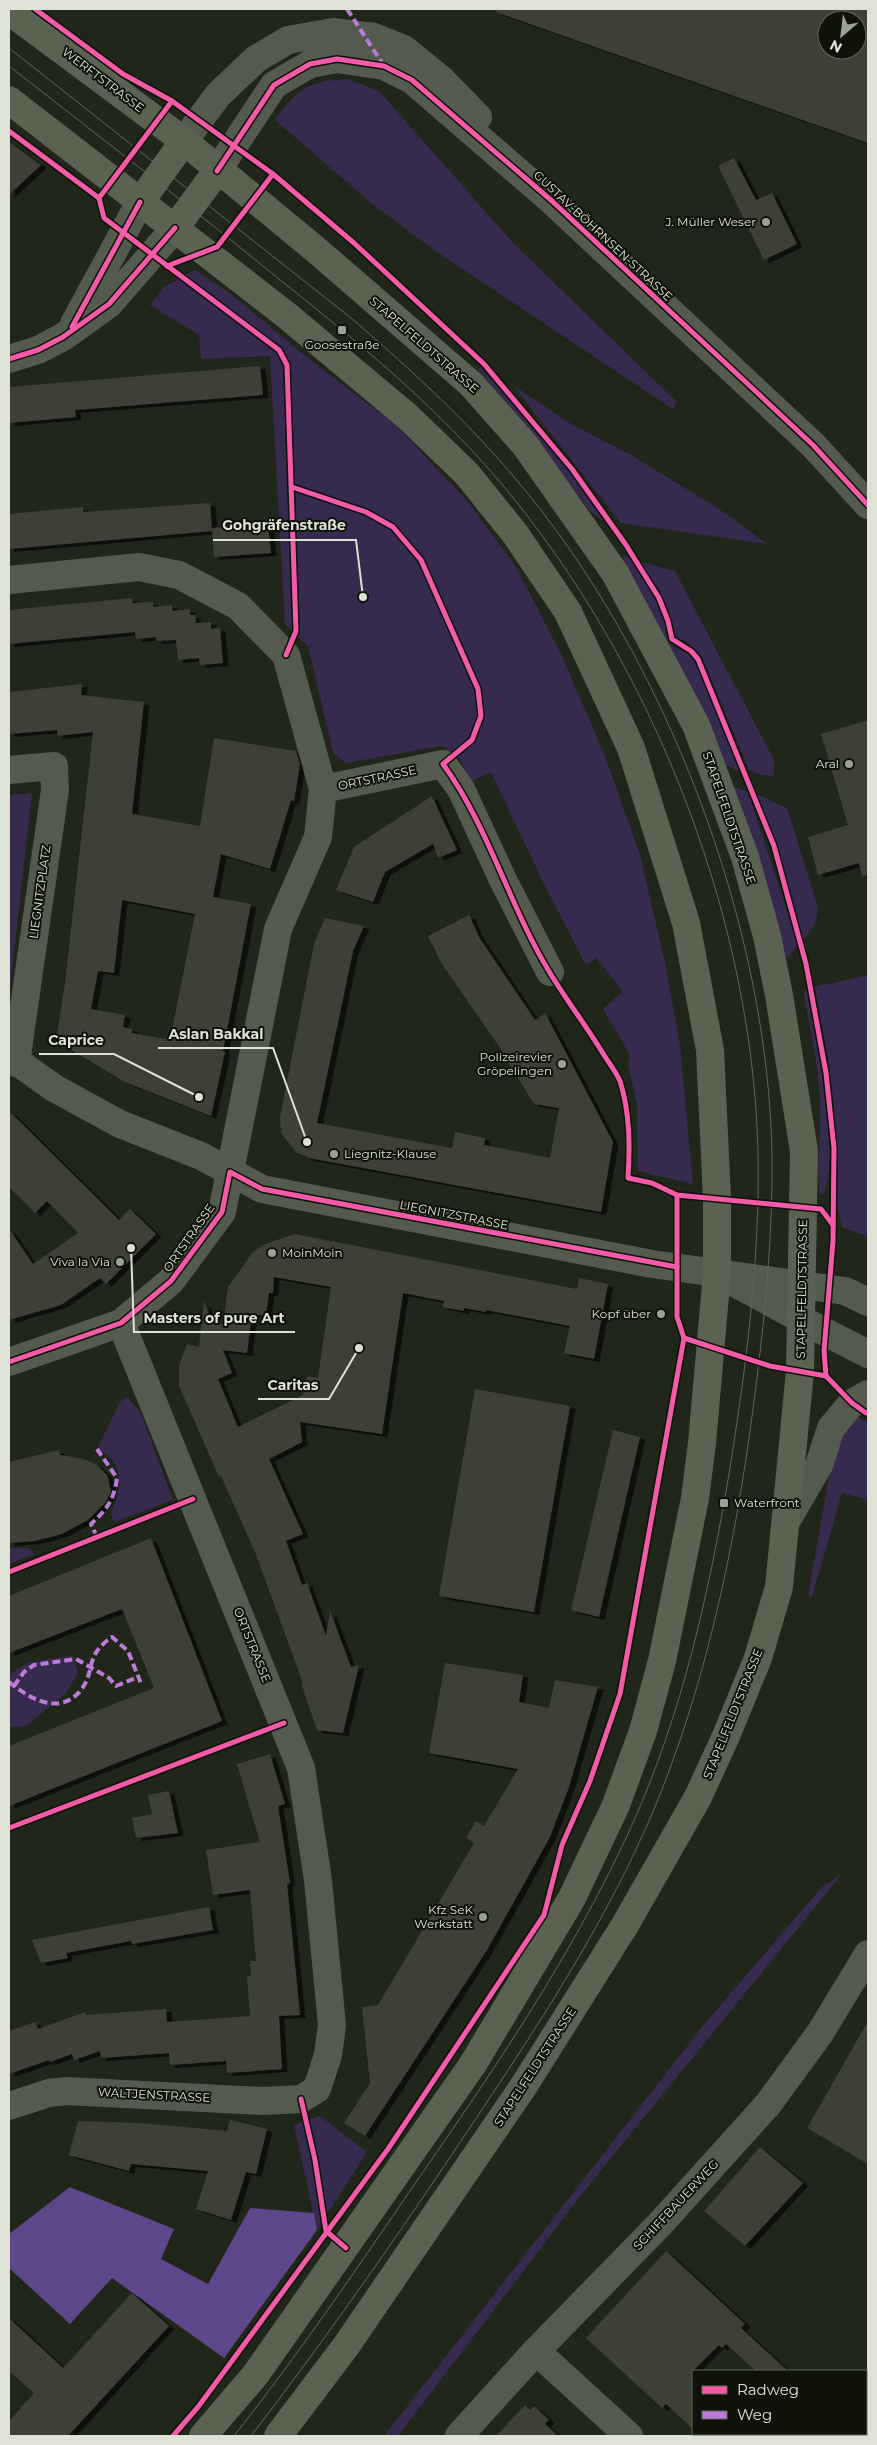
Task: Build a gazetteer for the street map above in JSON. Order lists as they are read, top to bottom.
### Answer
{
  "streets": {
    "main road": ["WERFTSTRASSE", "STAPELFELDTSTRASSE"],
    "street": [
      "GUSTAV-BÖHRNSEN-STRASSE",
      "ORTSTRASSE",
      "LIEGNITZPLATZ",
      "LIEGNITZSTRASSE",
      "WALTJENSTRASSE",
      "SCHIFFBAUERWEG"
    ]
  },
  "crossings": [
    ["WERFTSTRASSE", "GUSTAV-BÖHRNSEN-STRASSE"],
    ["WERFTSTRASSE", "STAPELFELDTSTRASSE"],
    ["GUSTAV-BÖHRNSEN-STRASSE", "STAPELFELDTSTRASSE"],
    ["STAPELFELDTSTRASSE", "LIEGNITZSTRASSE"],
    ["ORTSTRASSE", "LIEGNITZSTRASSE"],
    ["ORTSTRASSE", "WALTJENSTRASSE"],
    ["LIEGNITZPLATZ", "LIEGNITZSTRASSE"]
  ],
  "places": {
    "other": [
      "J. Müller Weser",
      "Gohgräfenstraße",
      "Aral",
      "Polizeirevier Gröpelingen",
      "Caprice",
      "Aslan Bakkal",
      "Liegnitz-Klause",
      "Masters of pure Art",
      "MoinMoin",
      "Viva la Via",
      "Kopf über",
      "Caritas",
      "Kfz SeK Werkstatt"
    ],
    "transit": ["Goosestraße", "Waterfront"]
  },
  "legend": ["Radweg", "Weg"],
  "north": "bottom left"
}
